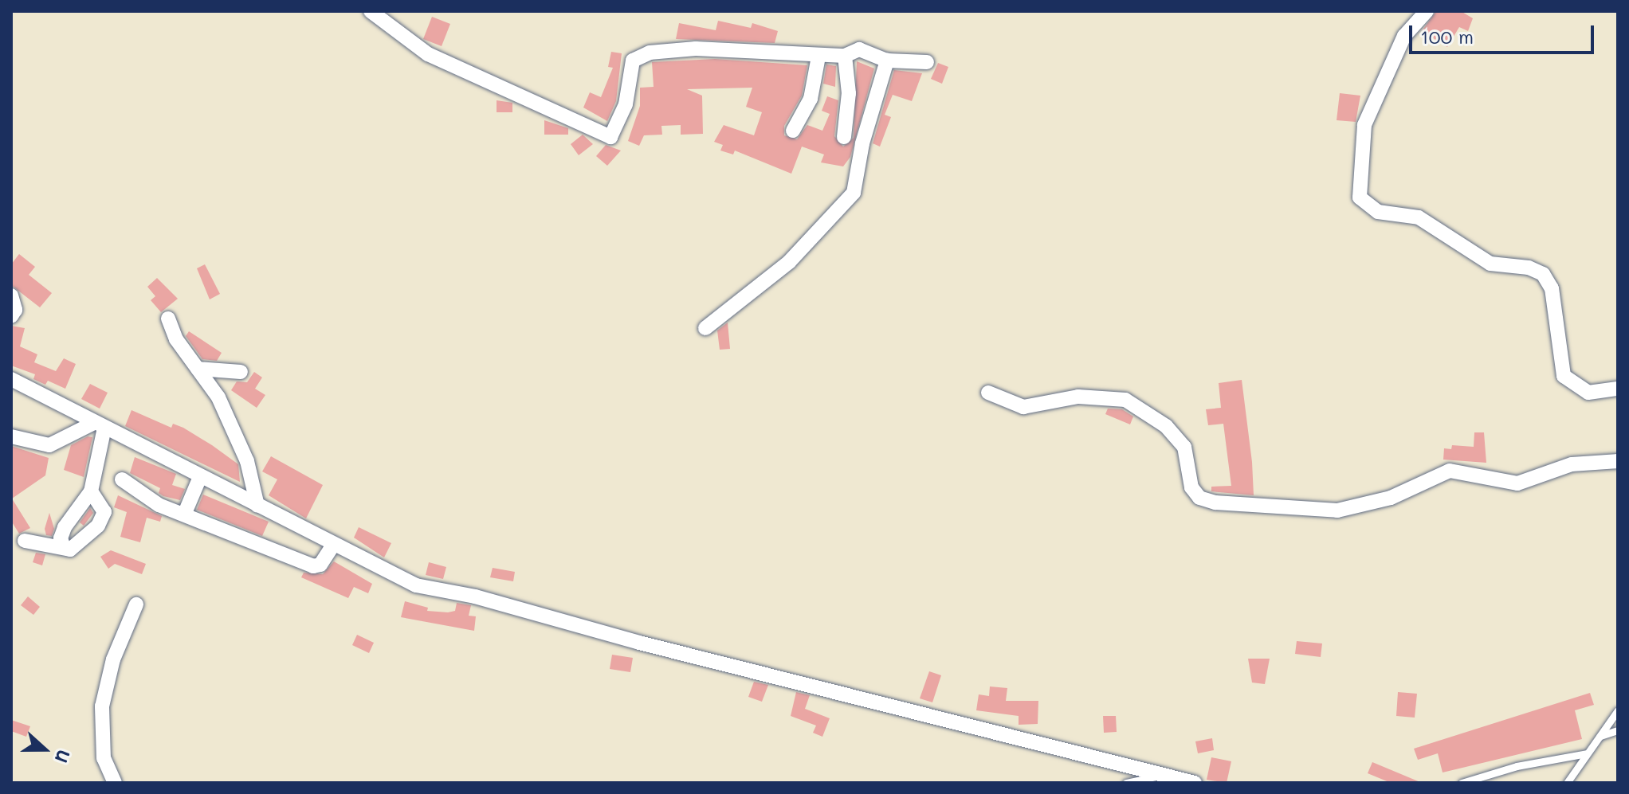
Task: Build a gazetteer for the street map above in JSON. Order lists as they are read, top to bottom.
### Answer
{
  "scale_bar": "100 m",
  "north": "right"
}
